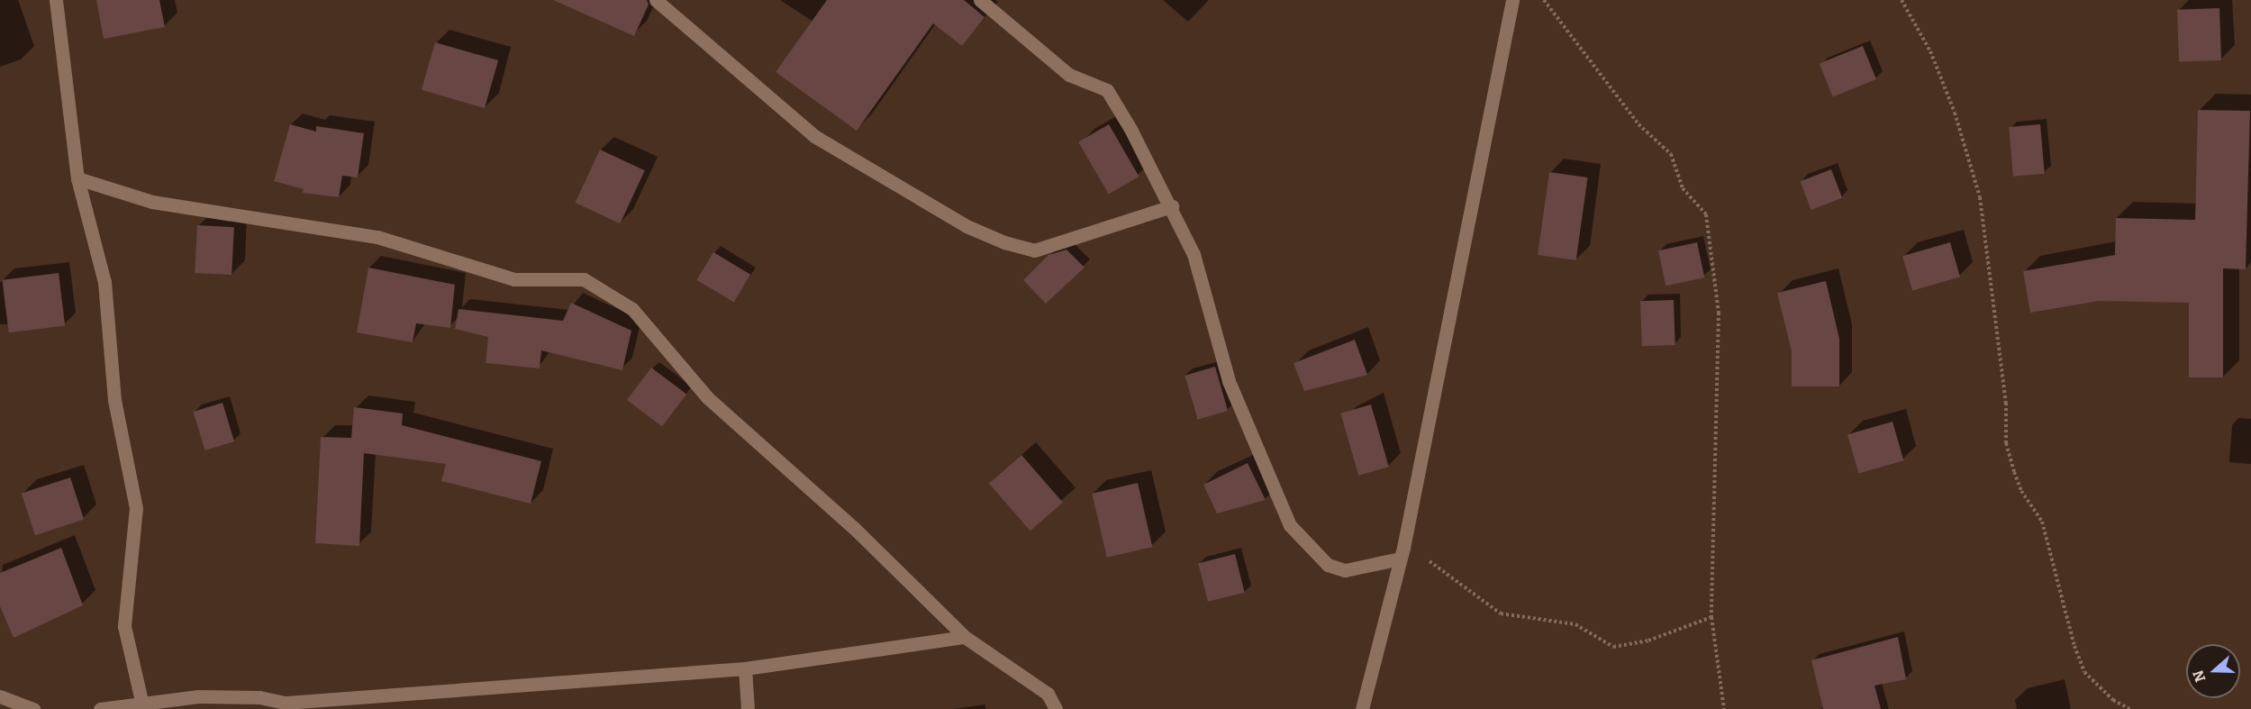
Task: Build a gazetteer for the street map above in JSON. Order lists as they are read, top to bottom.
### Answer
{
  "north": "left"
}
